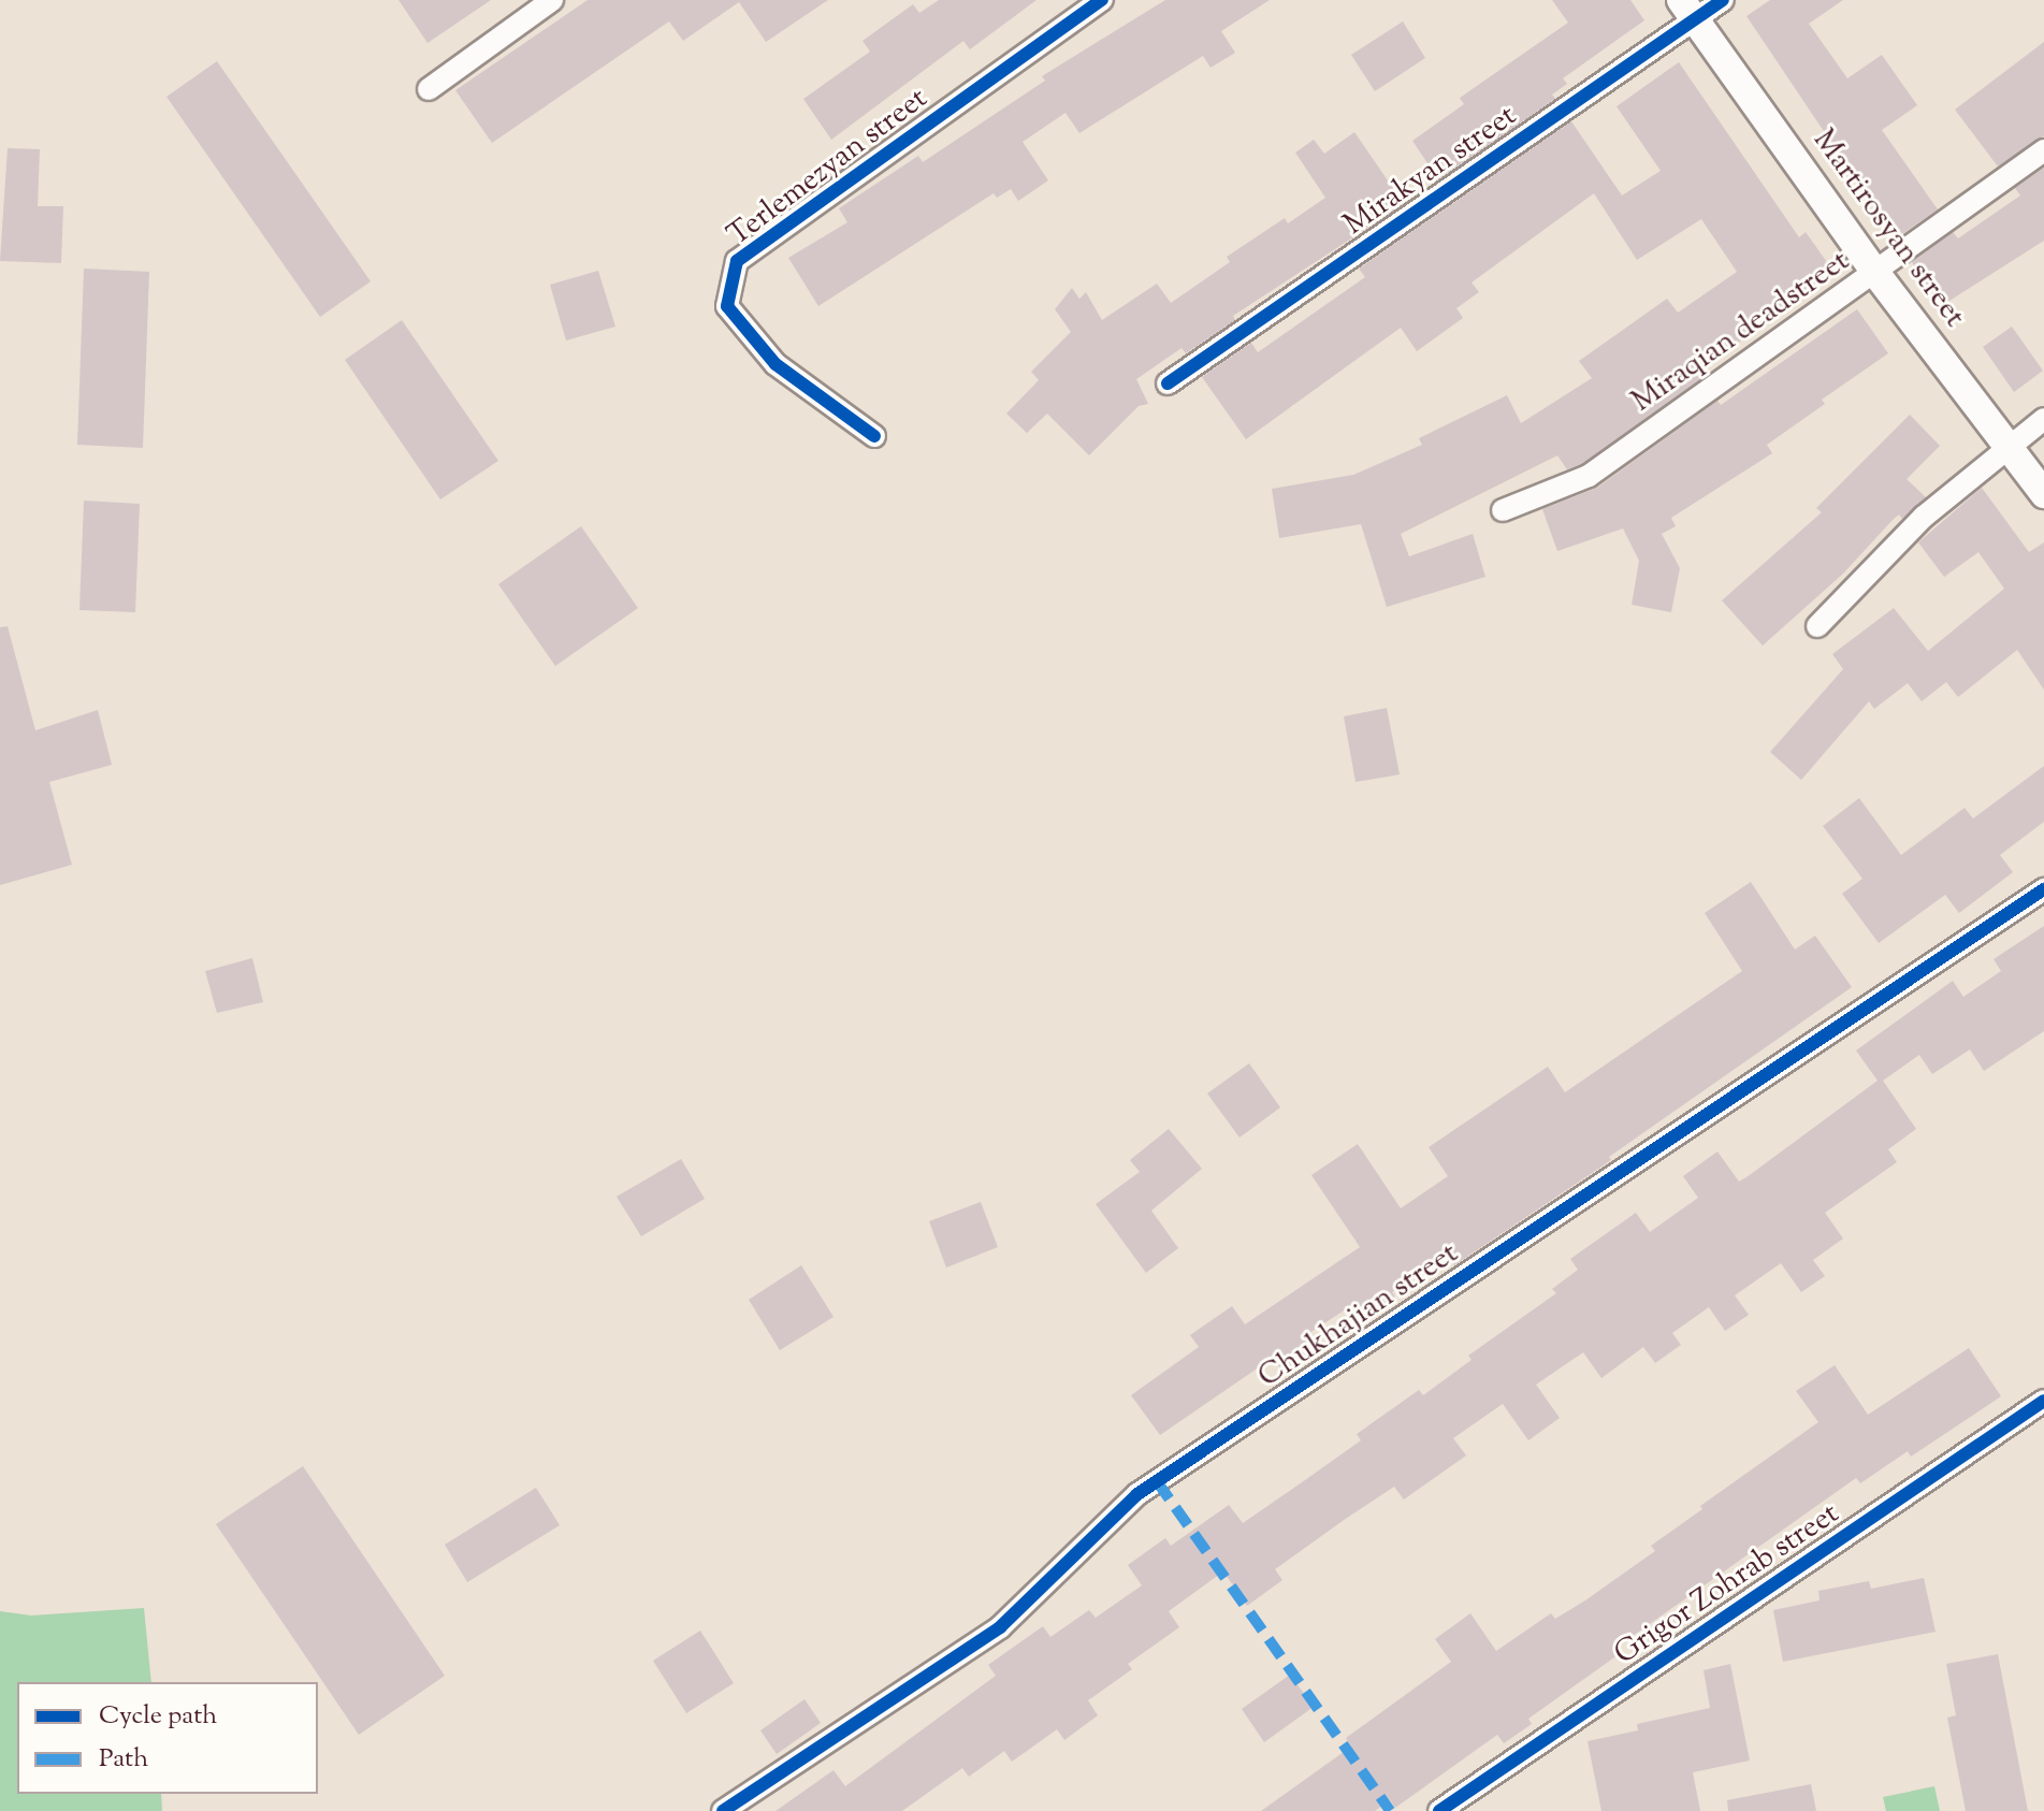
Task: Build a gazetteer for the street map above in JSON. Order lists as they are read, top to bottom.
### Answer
{
  "streets": {
    "street": [
      "Terlemezyan street",
      "Mirakyan street",
      "Martirosyan street",
      "Miraqian deadstreet",
      "Chukhajian street",
      "Grigor Zohrab street"
    ]
  },
  "crossings": [
    ["Mirakyan street", "Martirosyan street"],
    ["Martirosyan street", "Miraqian deadstreet"]
  ],
  "legend": ["Cycle path", "Path"]
}
